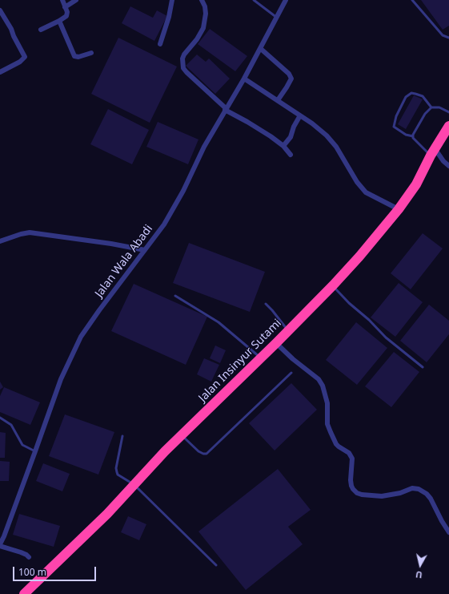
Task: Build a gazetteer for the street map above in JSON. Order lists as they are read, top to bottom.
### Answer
{
  "streets": {
    "highway": ["Jalan Insinyur Sutami"],
    "street": ["Jalan Wala Abadi"]
  },
  "scale_bar": "100 m",
  "north": "bottom"
}
